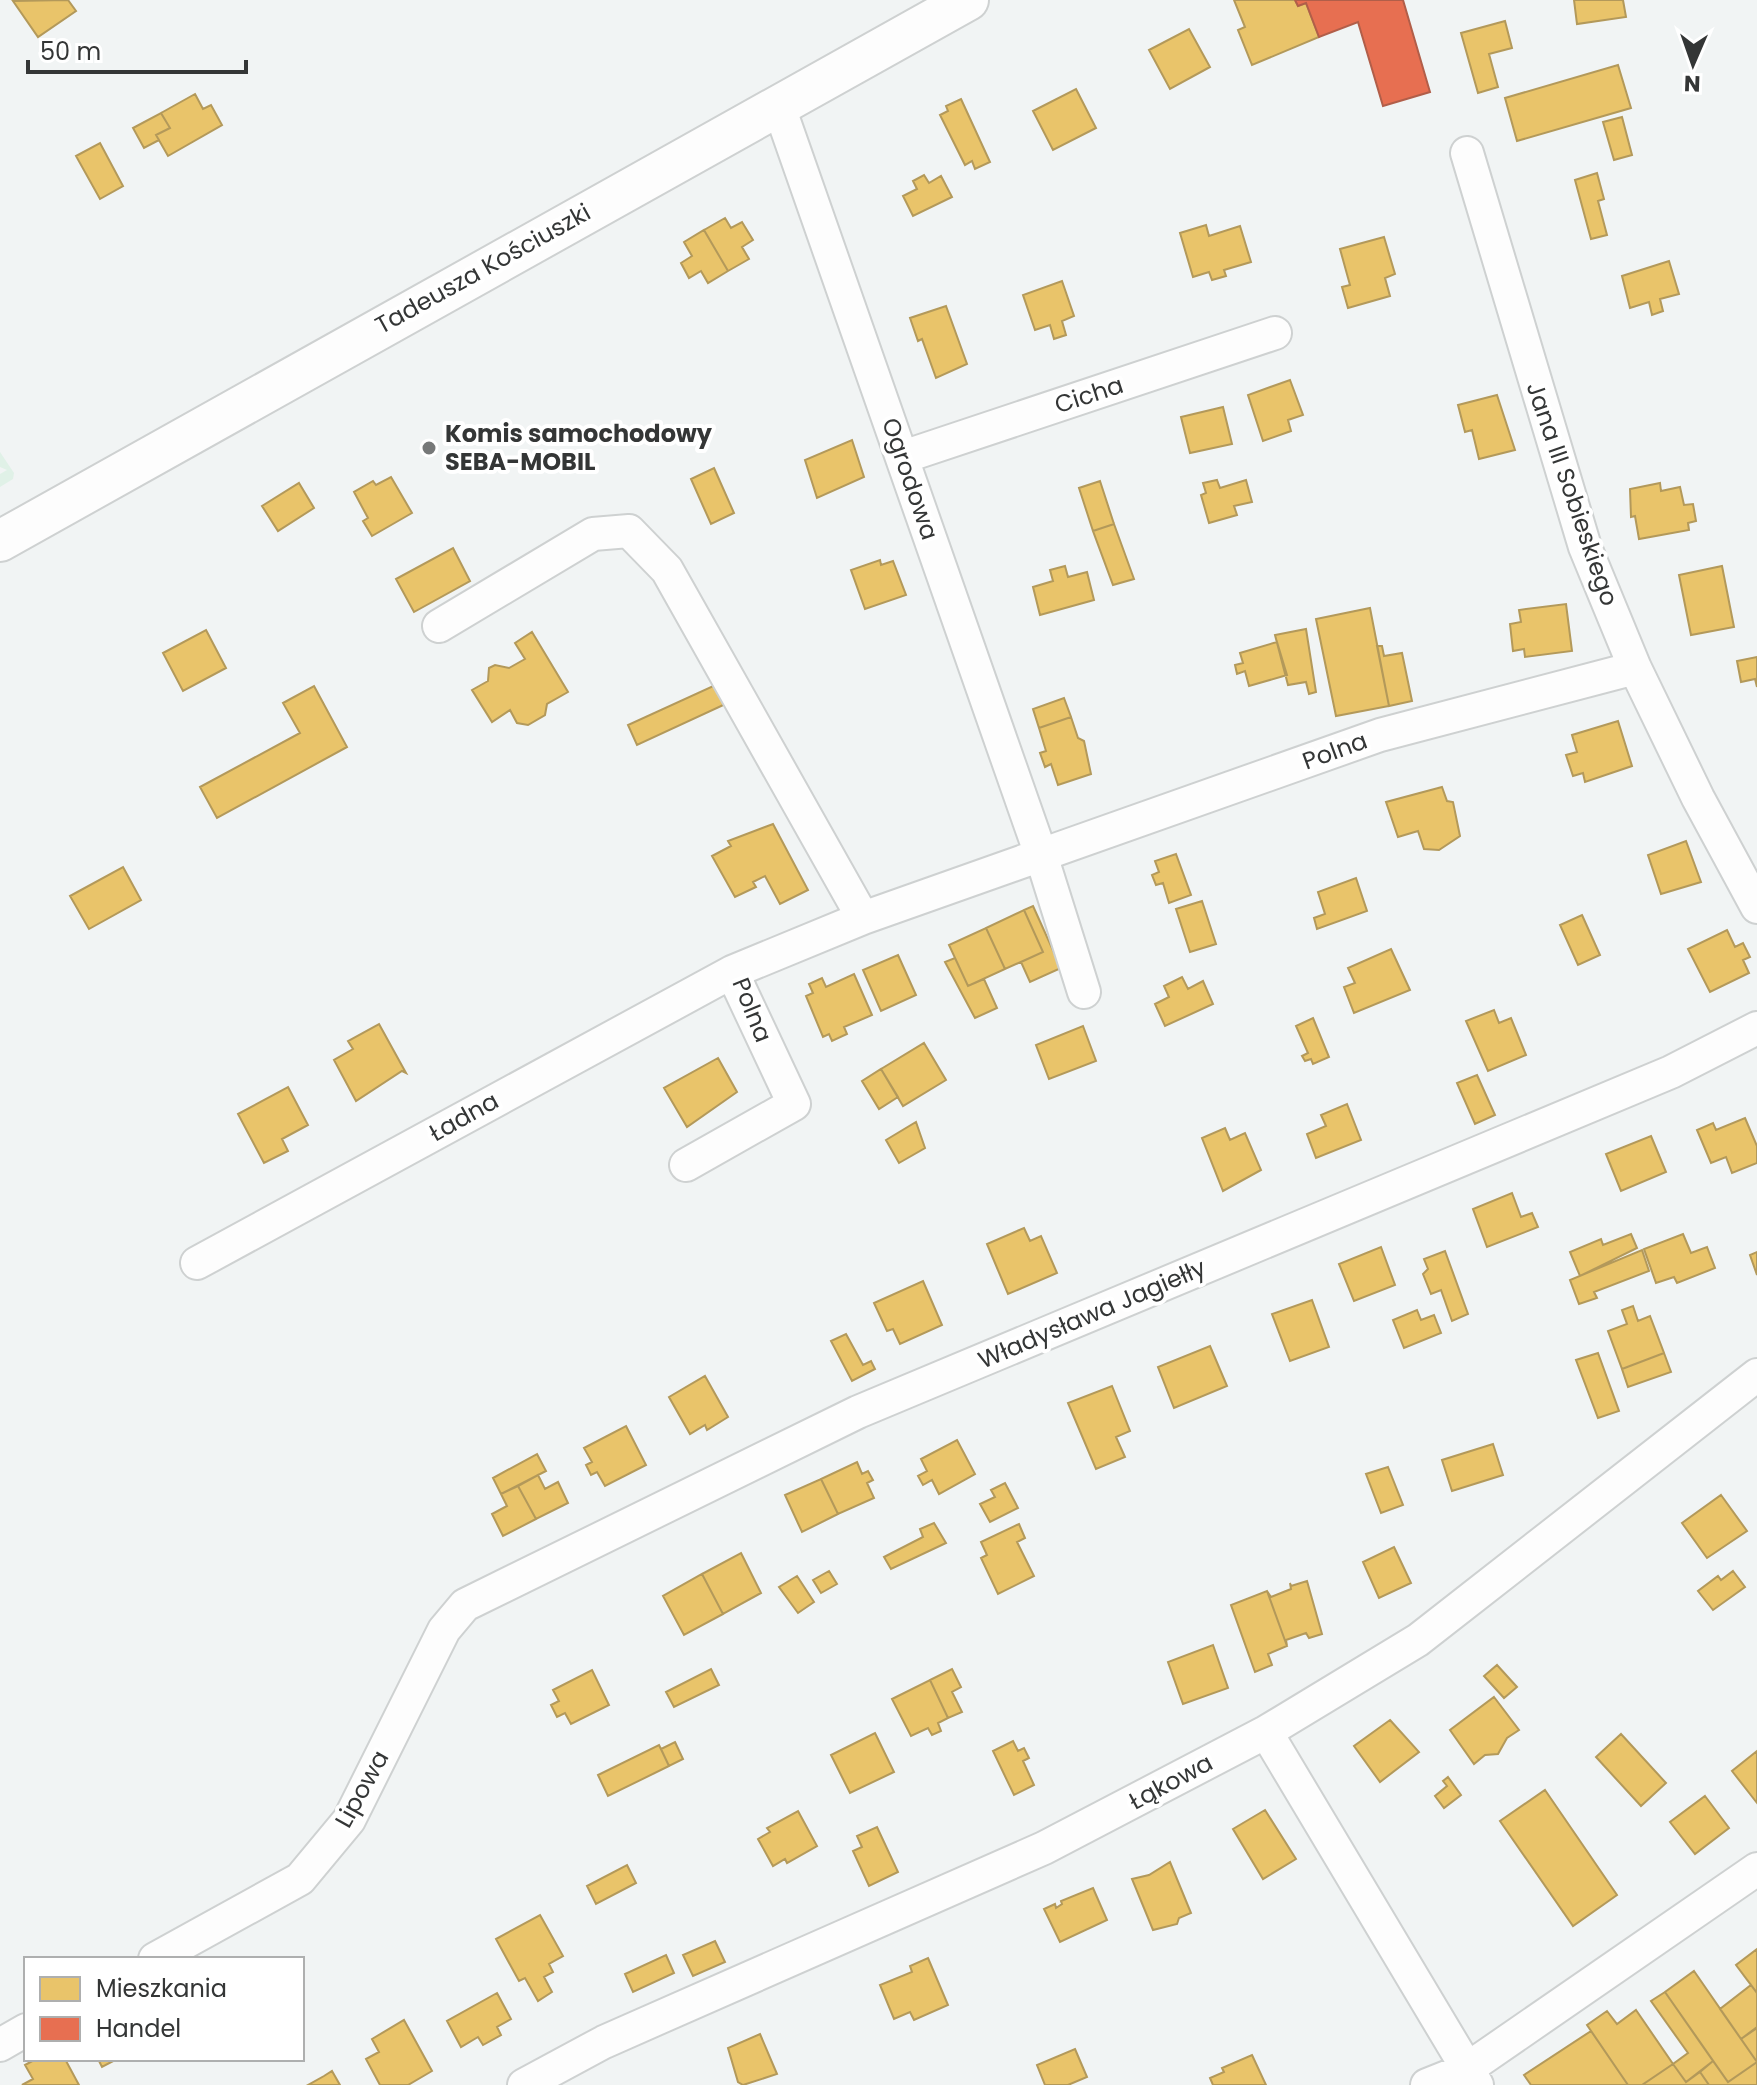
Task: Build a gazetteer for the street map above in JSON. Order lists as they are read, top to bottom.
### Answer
{
  "streets": {
    "main road": ["Tadeusza Kościuszki"],
    "street": [
      "Cicha",
      "Ogrodowa",
      "Jana III Sobieskiego",
      "Polna",
      "Ładna",
      "Władysława Jagiełły",
      "Łąkowa",
      "Lipowa"
    ]
  },
  "crossings": [
    ["Tadeusza Kościuszki", "Ogrodowa"],
    ["Cicha", "Ogrodowa"],
    ["Ogrodowa", "Polna"],
    ["Jana III Sobieskiego", "Polna"],
    ["Polna", "Ładna"],
    ["Władysława Jagiełły", "Lipowa"]
  ],
  "places": ["Komis samochodowy SEBA-MOBIL"],
  "legend": ["Mieszkania", "Handel"],
  "scale_bar": "50 m",
  "north": "bottom"
}
